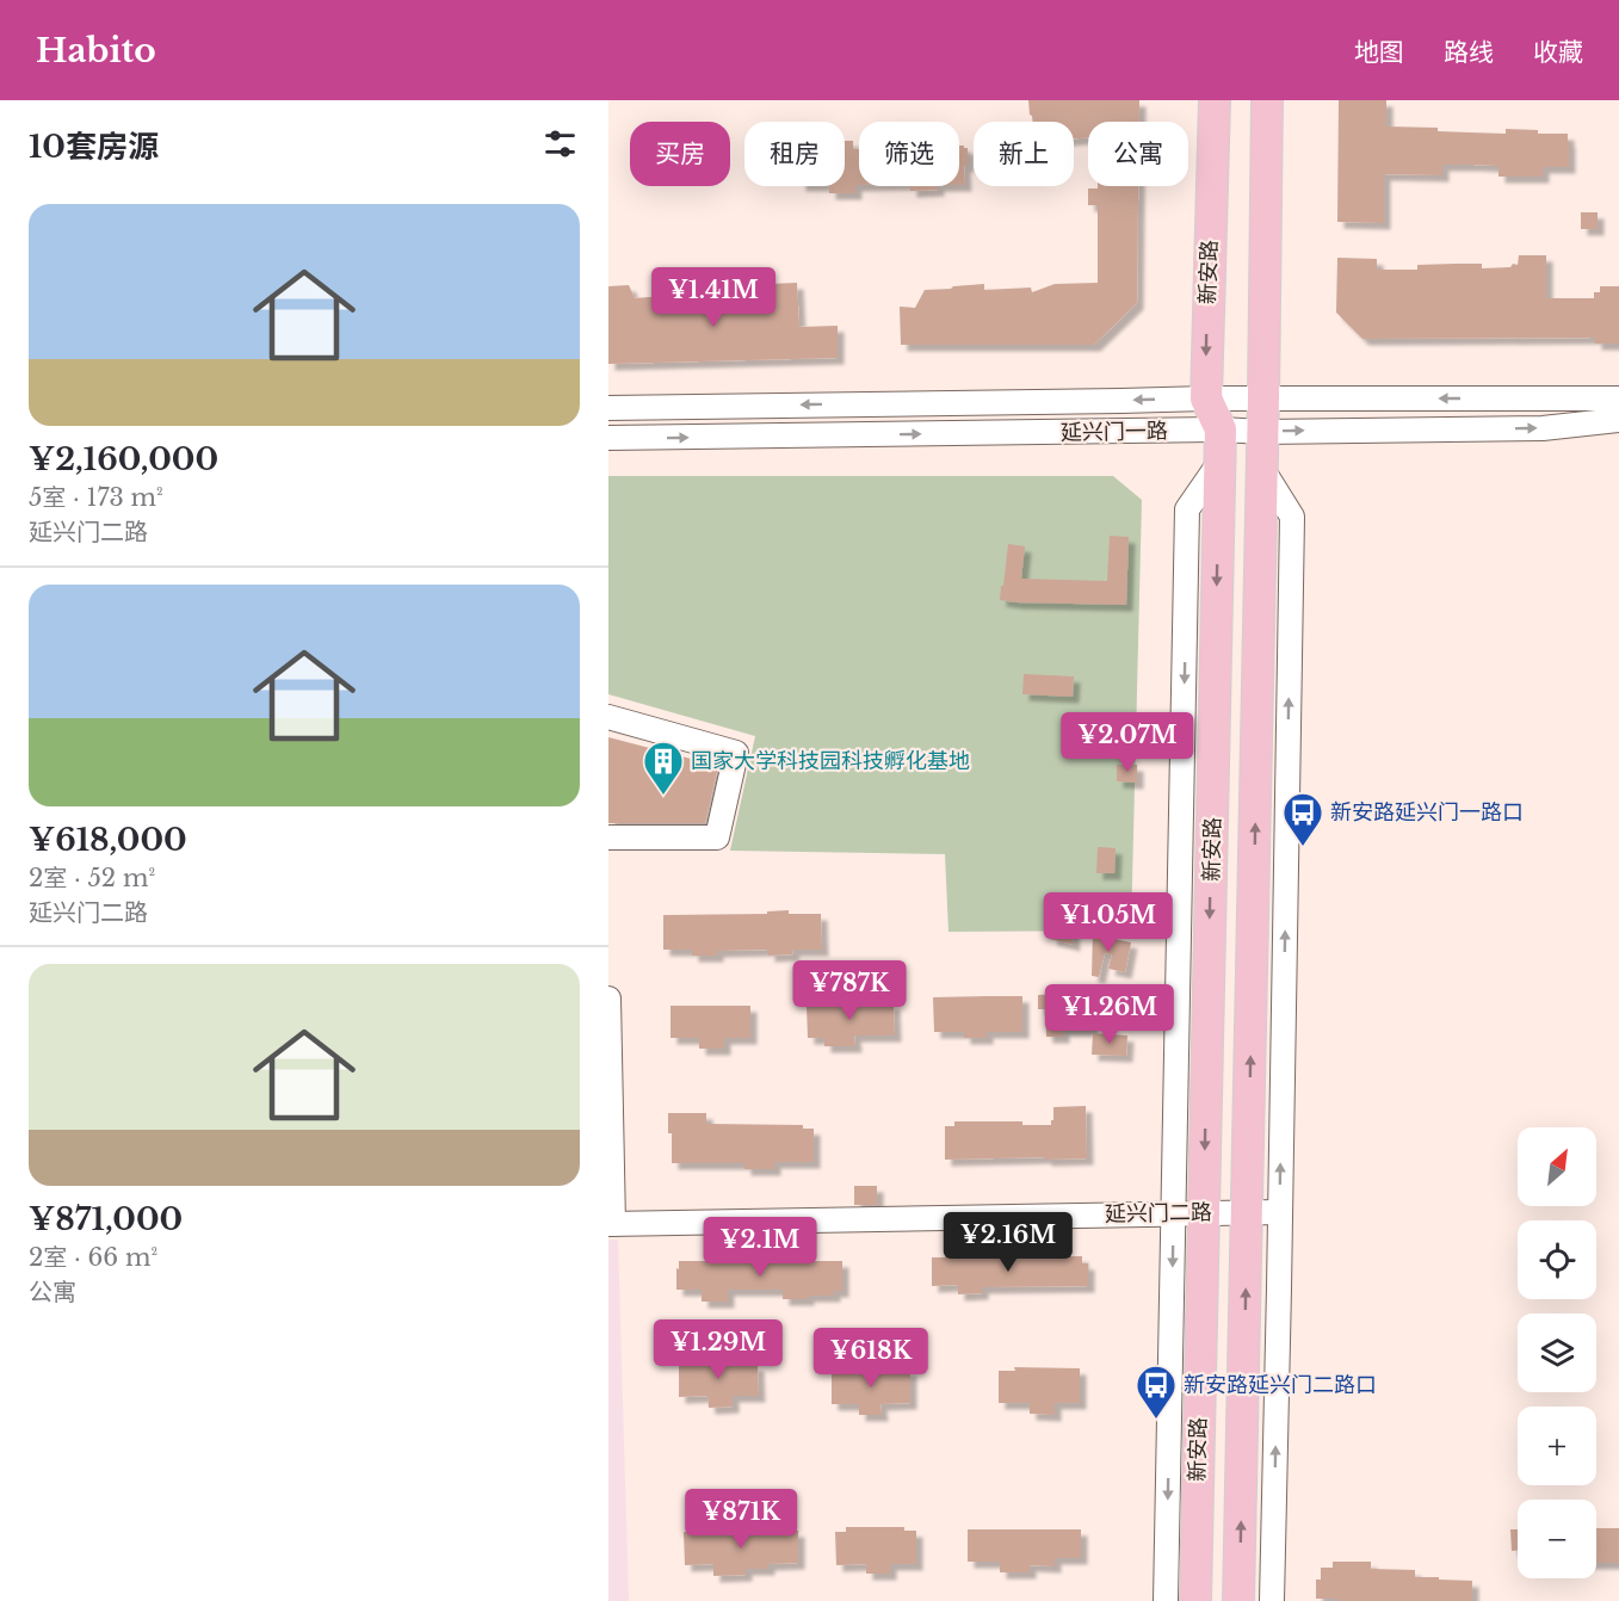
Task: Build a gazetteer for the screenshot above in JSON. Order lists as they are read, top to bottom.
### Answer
{
  "streets": {
    "main road": ["新安路"],
    "street": ["延兴门一路", "延兴门二路"]
  },
  "crossings": [
    ["新安路", "延兴门一路"],
    ["新安路", "延兴门二路"]
  ],
  "places": {
    "building": ["国家大学科技园科技孵化基地"],
    "bus stop": ["新安路延兴门一路口", "新安路延兴门二路口"]
  },
  "north": "top right",
  "page": {
    "header": "Habito",
    "nav": ["地图", "路线", "收藏"],
    "heading": "10套房源",
    "chip": [
      "买房",
      "租房",
      "筛选",
      "新上",
      "公寓"
    ],
    "list": [
      {
        "name": "¥2,160,000",
        "note": "5室 · 173 m² · 延兴门二路"
      },
      {
        "name": "¥618,000",
        "note": "2室 · 52 m² · 延兴门二路"
      },
      {
        "name": "¥871,000",
        "note": "2室 · 66 m² · 公寓"
      }
    ],
    "price": [
      "¥1.41M",
      "¥2.07M",
      "¥1.05M",
      "¥787K",
      "¥1.26M",
      "¥2.16M",
      "¥2.1M",
      "¥1.29M",
      "¥618K",
      "¥871K"
    ],
    "map_buttons": ["+", "−"]
  }
}
